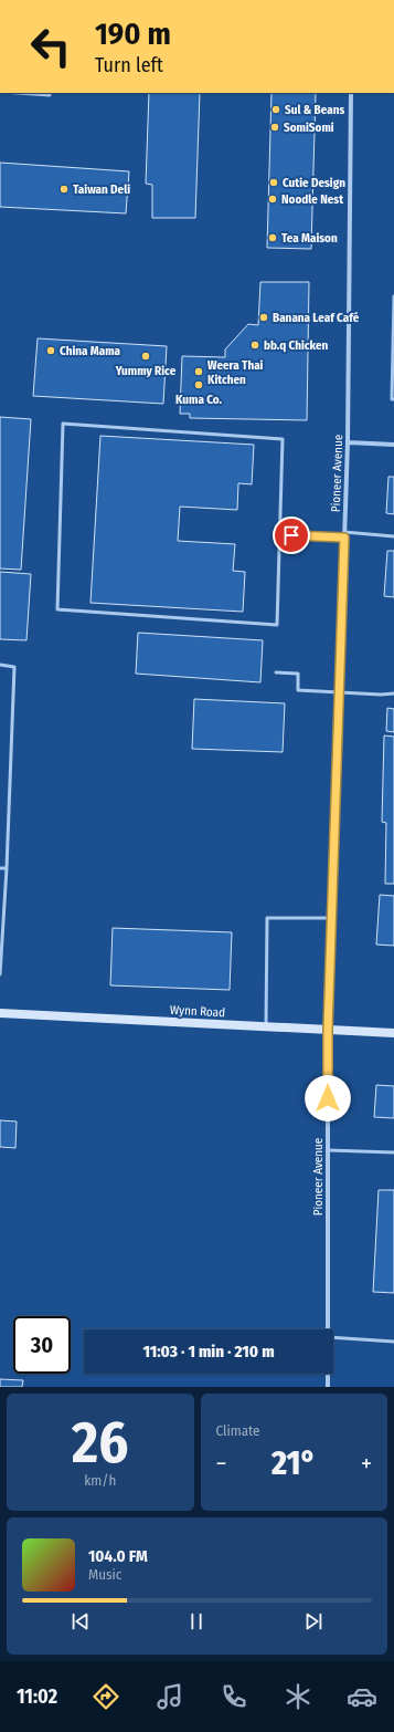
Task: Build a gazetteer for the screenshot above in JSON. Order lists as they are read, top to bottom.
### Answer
{
  "streets": {
    "street": ["Pioneer Avenue", "Wynn Road"]
  },
  "crossings": [
    ["Pioneer Avenue", "Wynn Road"]
  ],
  "places": [
    "Sul & Beans",
    "SomiSomi",
    "Cutie Design",
    "Taiwan Deli",
    "Noodle Nest",
    "Tea Maison",
    "Banana Leaf Café",
    "bb.q Chicken",
    "China Mama",
    "Yummy Rice",
    "Weera Thai Kitchen",
    "Kuma Co."
  ],
  "page": {
    "turn": ["190 m", "Turn left"],
    "limit": "30",
    "trip": "11:03 · 1 min · 210 m",
    "tile": [
      ["26", "km/h"],
      "Climate"
    ],
    "heat": ["−", "21°", "+"],
    "song": ["104.0 FM", "Music"],
    "tabs": "11:02"
  }
}
